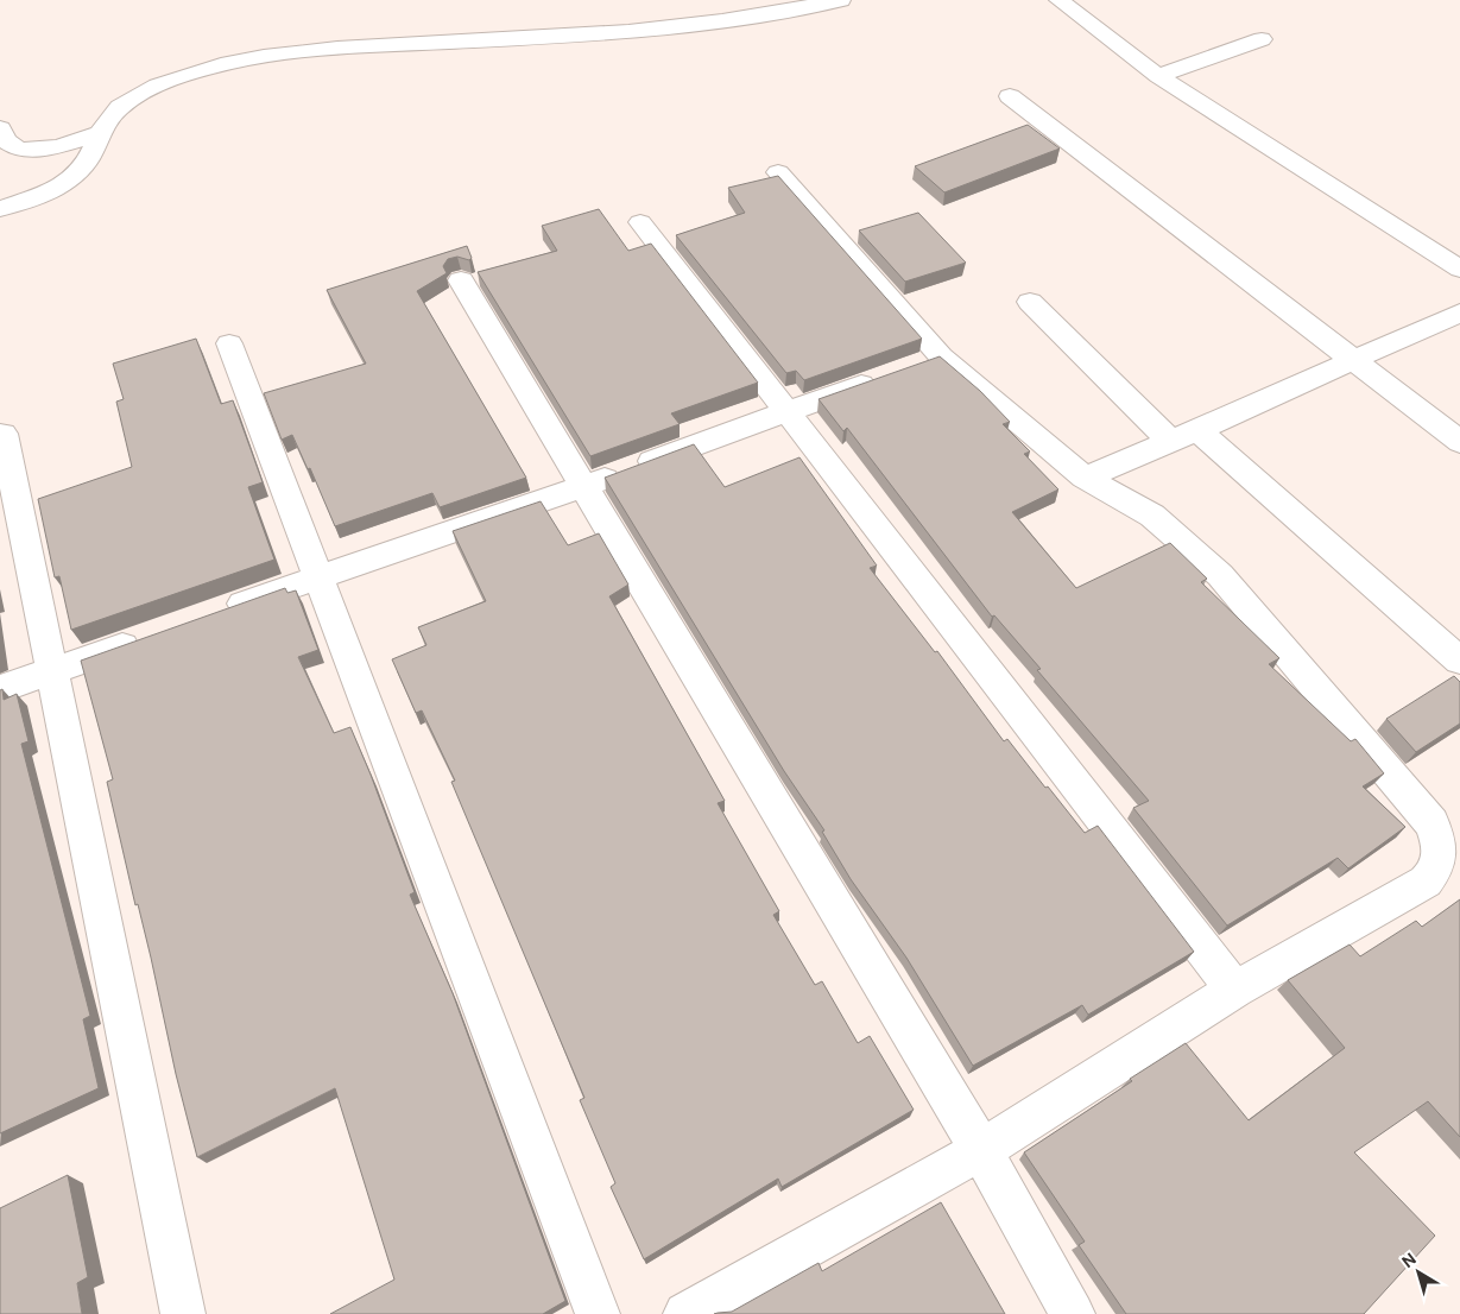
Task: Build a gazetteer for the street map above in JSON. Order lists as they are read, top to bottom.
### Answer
{
  "north": "top left"
}
